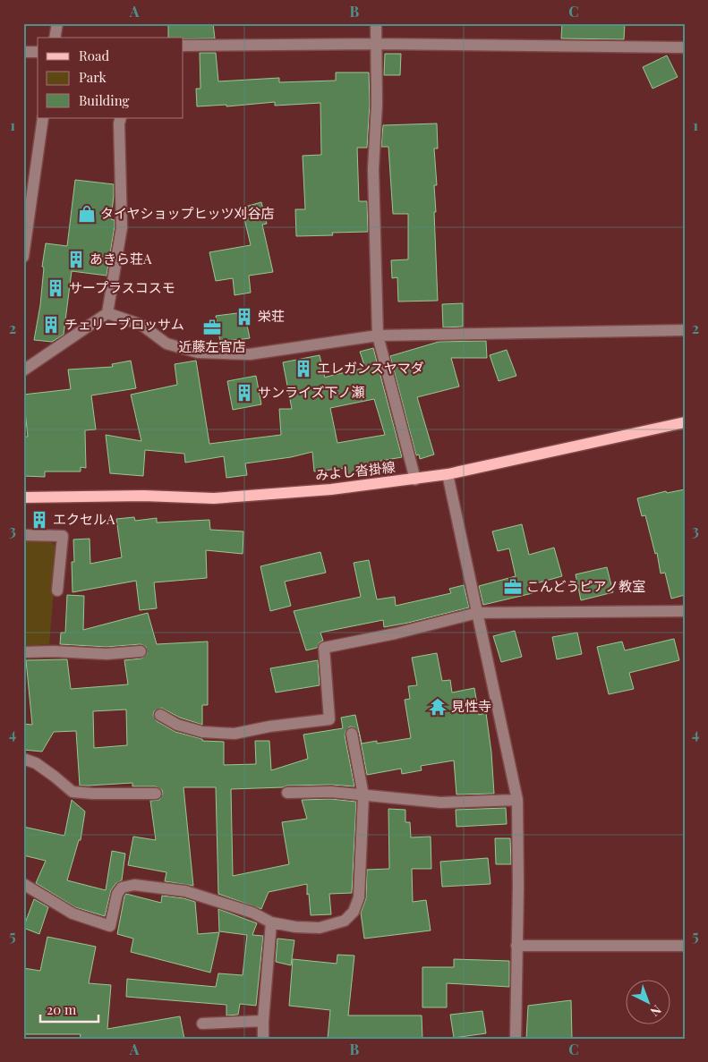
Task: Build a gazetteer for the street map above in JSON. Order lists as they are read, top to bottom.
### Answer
{
  "streets": {
    "main road": ["みよし沓掛線"]
  },
  "places": {
    "shop": ["タイヤショップヒッツ刈谷店"],
    "building": [
      "あきら荘A",
      "サープラスコスモ",
      "栄荘",
      "チェリーブロッサム",
      "エレガンスヤマダ",
      "サンライズ下ノ瀬",
      "エクセルA"
    ],
    "office": ["近藤左官店", "こんどうピアノ教室"],
    "temple": ["見性寺"]
  },
  "legend": ["Road", "Park", "Building"],
  "scale_bar": "20 m",
  "north": "bottom right",
  "grid": {
    "columns": ["A", "B", "C"],
    "rows": [
      "1",
      "2",
      "3",
      "4",
      "5"
    ]
  }
}
